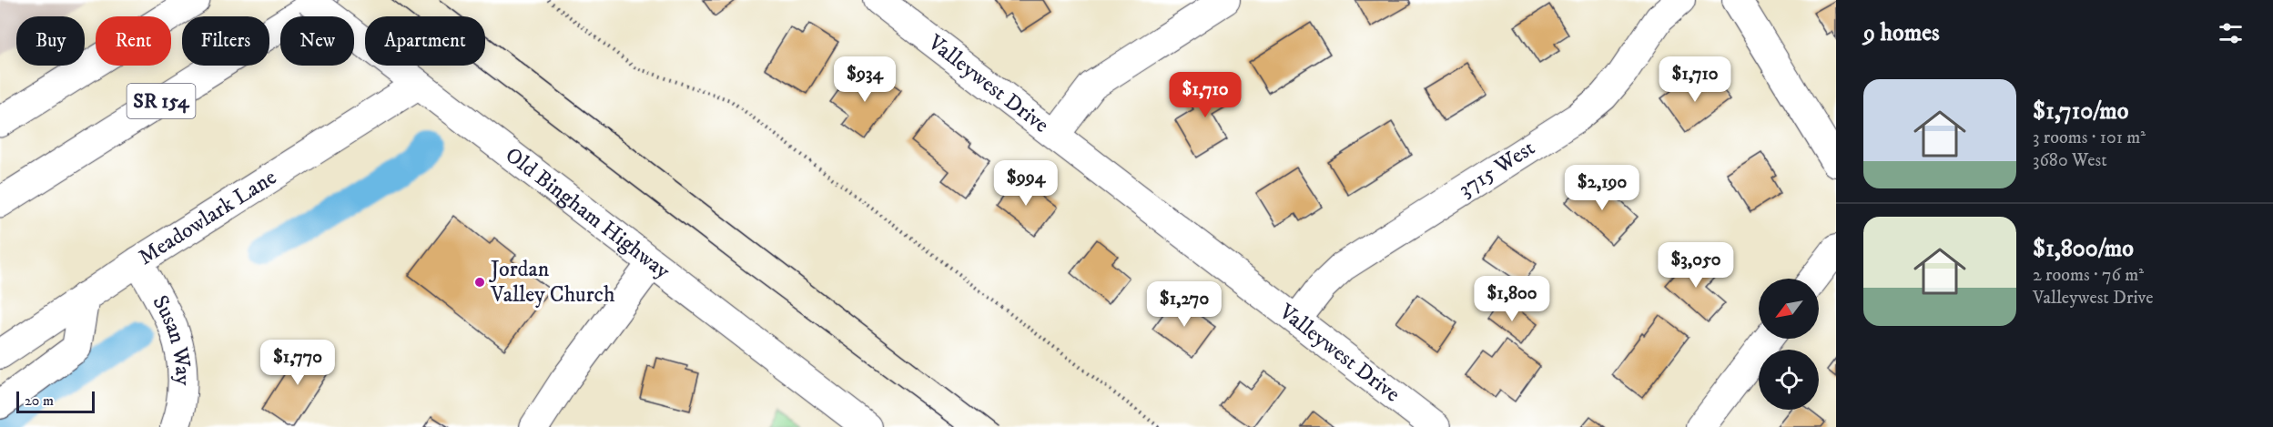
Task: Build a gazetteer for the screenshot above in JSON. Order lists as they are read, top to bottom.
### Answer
{
  "streets": {
    "highway": ["SR 154"],
    "street": [
      "Valleywest Drive",
      "3715 West",
      "Old Bingham Highway",
      "Meadowlark Lane",
      "Susan Way"
    ]
  },
  "crossings": [
    ["Valleywest Drive", "3715 West"],
    ["Old Bingham Highway", "Meadowlark Lane"],
    ["Meadowlark Lane", "Susan Way"]
  ],
  "places": ["Jordan Valley Church"],
  "scale_bar": "20 m",
  "north": "bottom left",
  "page": {
    "heading": "9 homes",
    "chip": [
      "Buy",
      "Rent",
      "Filters",
      "New",
      "Apartment"
    ],
    "price": [
      "$934",
      "$1,710",
      "$1,710",
      "$994",
      "$2,190",
      "$3,050",
      "$1,800",
      "$1,270",
      "$1,770"
    ],
    "list": [
      {
        "name": "$1,710/mo",
        "note": "3 rooms · 101 m² · 3680 West"
      },
      {
        "name": "$1,800/mo",
        "note": "2 rooms · 76 m² · Valleywest Drive"
      }
    ],
    "scale": "20 m"
  }
}
